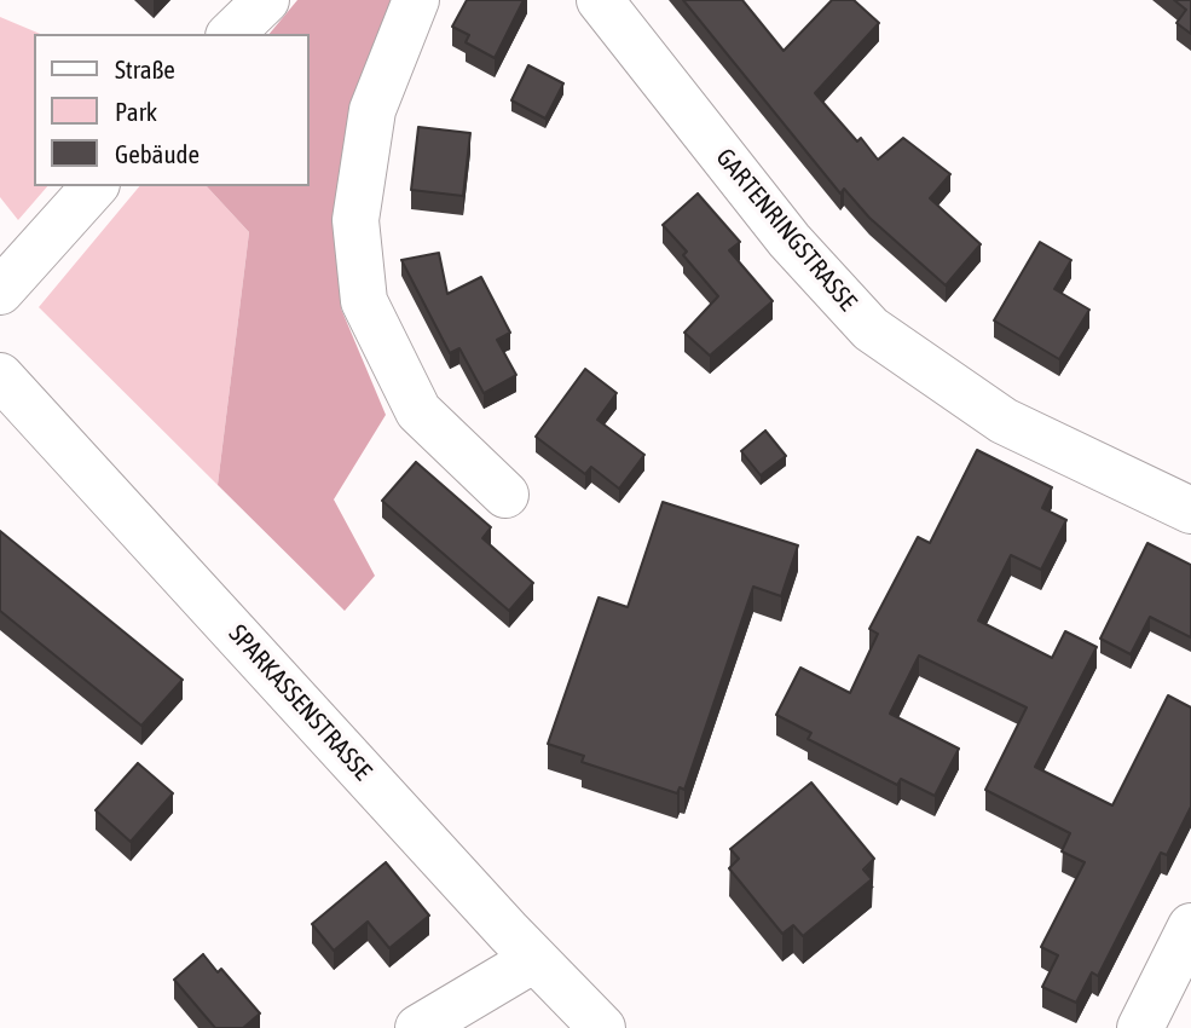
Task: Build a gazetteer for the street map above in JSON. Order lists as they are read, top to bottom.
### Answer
{
  "streets": {
    "street": ["GARTENRINGSTRASSE", "SPARKASSENSTRASSE"]
  },
  "legend": ["Straße", "Park", "Gebäude"]
}
